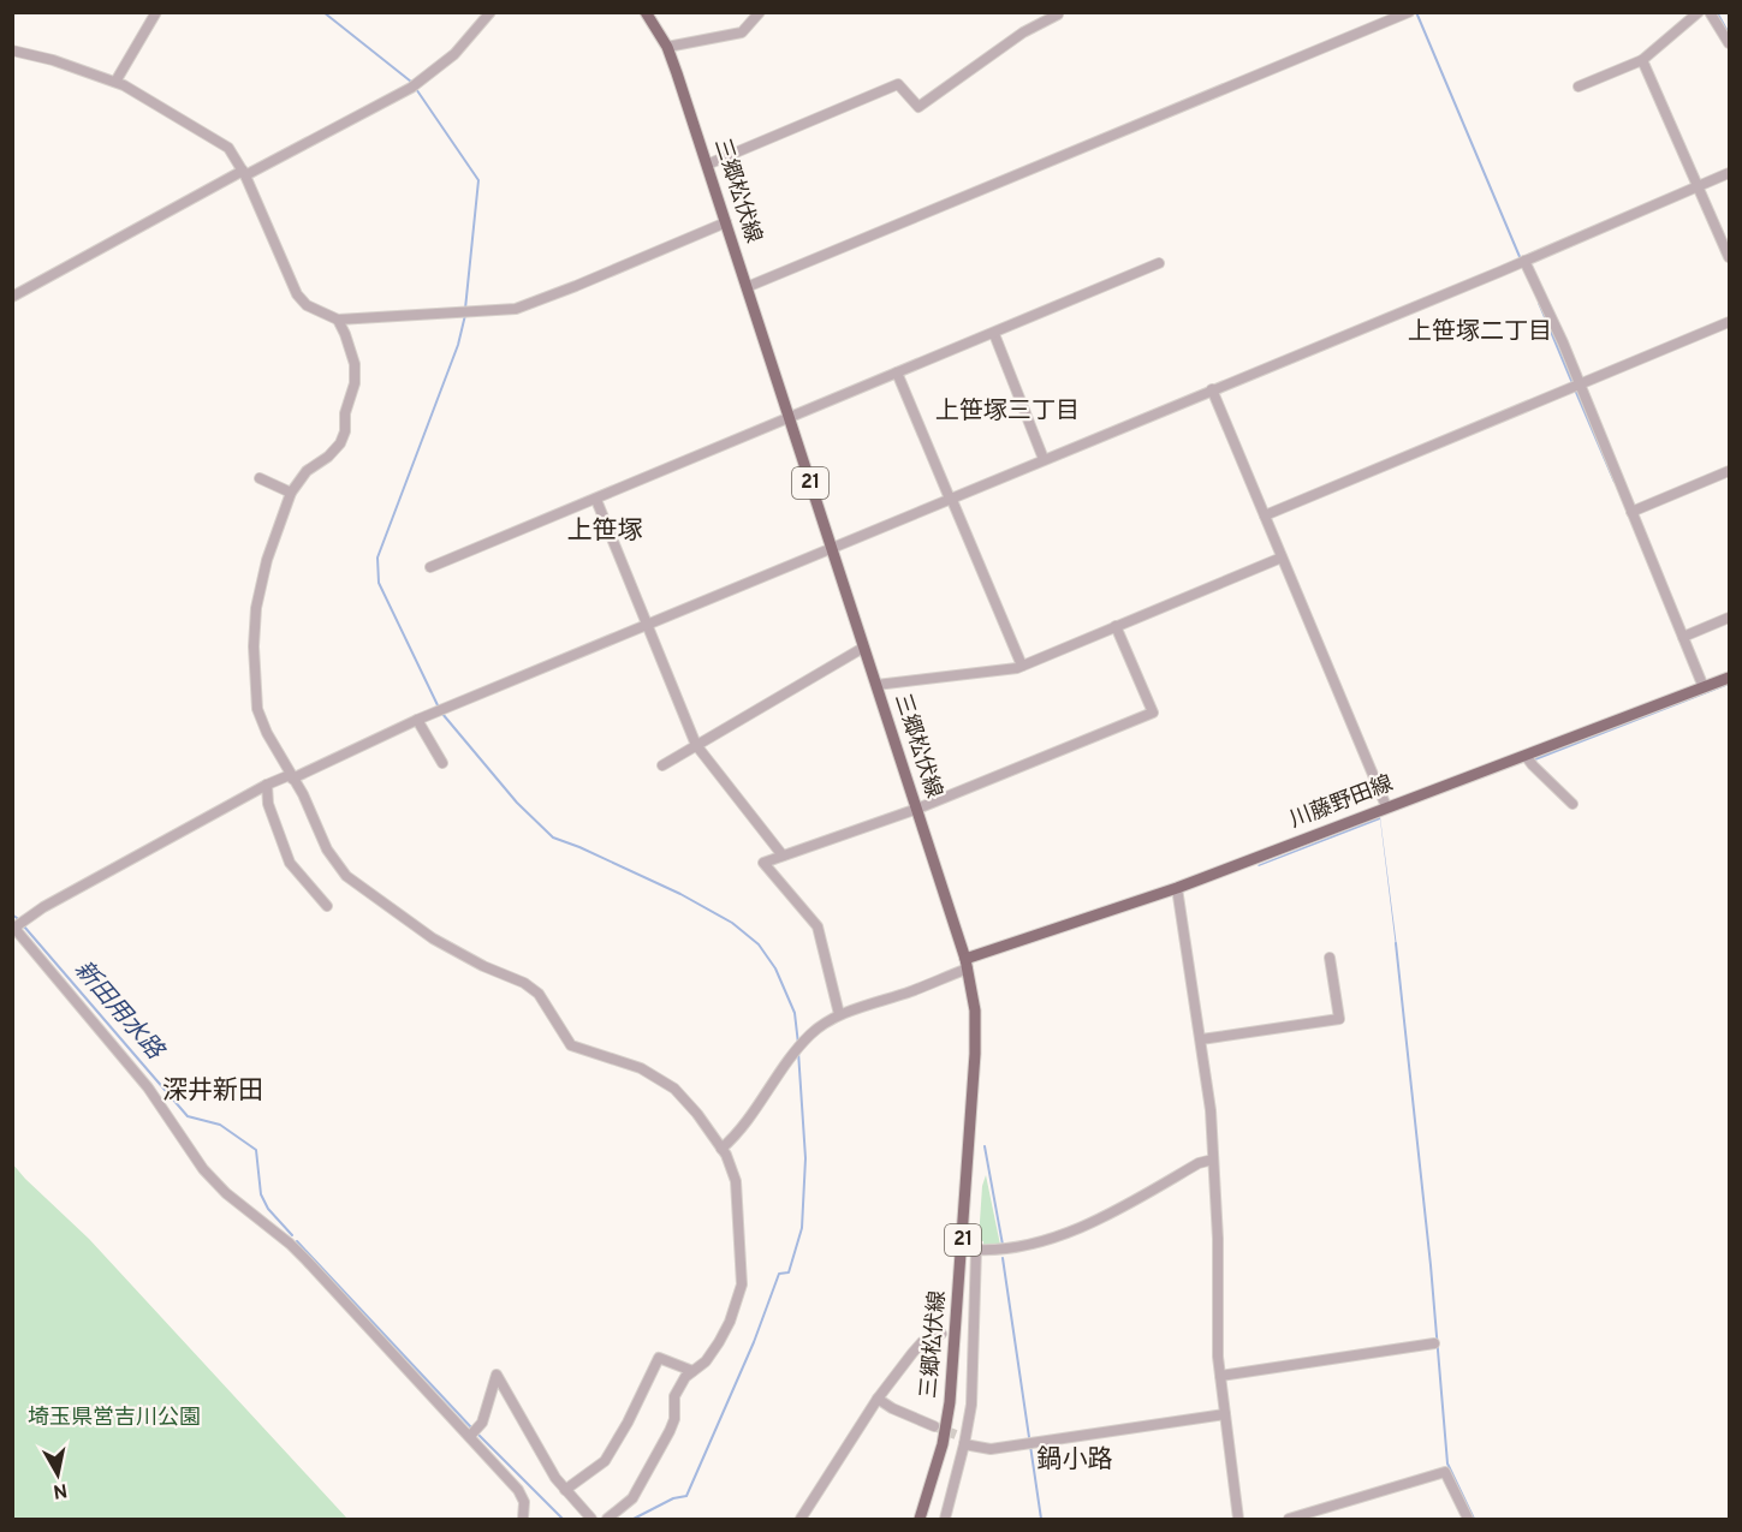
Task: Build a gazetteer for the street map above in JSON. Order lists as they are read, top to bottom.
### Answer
{
  "streets": {
    "main road": ["三郷松伏線", "21", "川藤野田線"]
  },
  "crossings": [
    ["三郷松伏線", "川藤野田線"]
  ],
  "districts": [
    "上笹塚二丁目",
    "上笹塚三丁目",
    "上笹塚",
    "深井新田",
    "鍋小路"
  ],
  "water": ["新田用水路"],
  "parks": ["埼玉県営吉川公園"],
  "north": "bottom"
}
